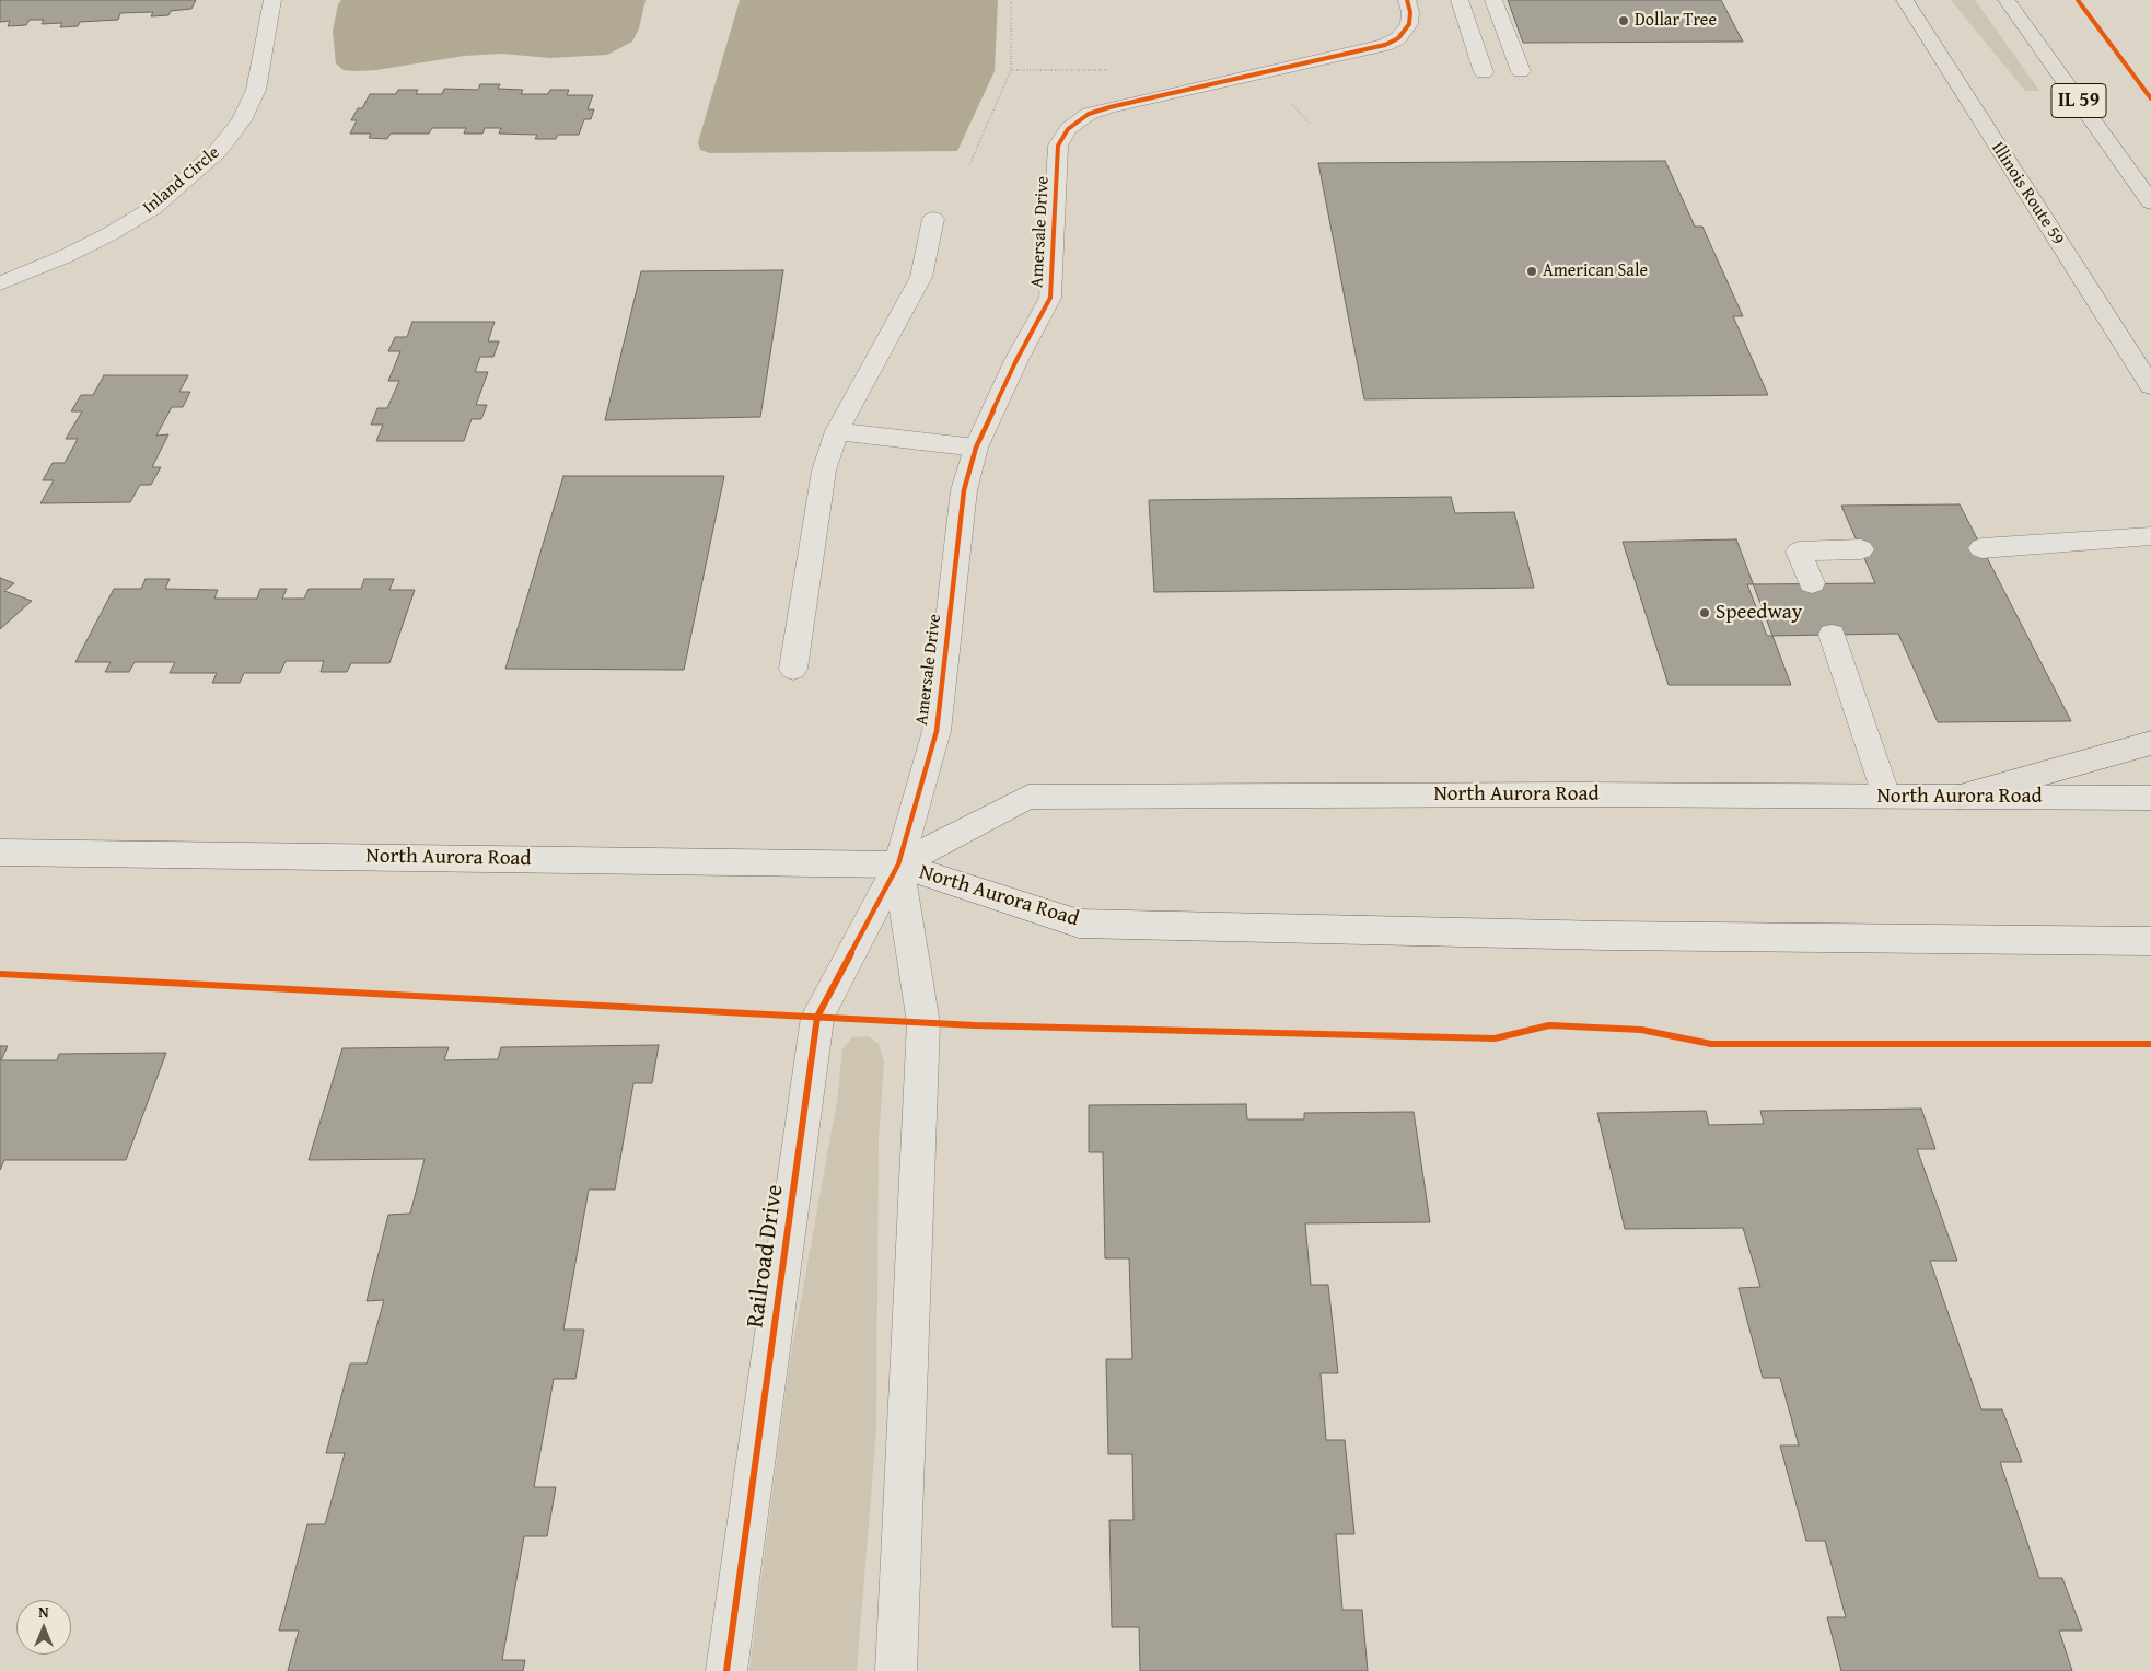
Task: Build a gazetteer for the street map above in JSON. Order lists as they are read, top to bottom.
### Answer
{
  "streets": {
    "main road": ["IL 59", "Illinois Route 59"],
    "street": [
      "Inland Circle",
      "Amersale Drive",
      "North Aurora Road",
      "Railroad Drive"
    ]
  },
  "crossings": [
    ["Amersale Drive", "North Aurora Road"],
    ["Amersale Drive", "Railroad Drive"],
    ["North Aurora Road", "Railroad Drive"]
  ],
  "places": ["Dollar Tree", "American Sale", "Speedway"],
  "north": "top"
}
